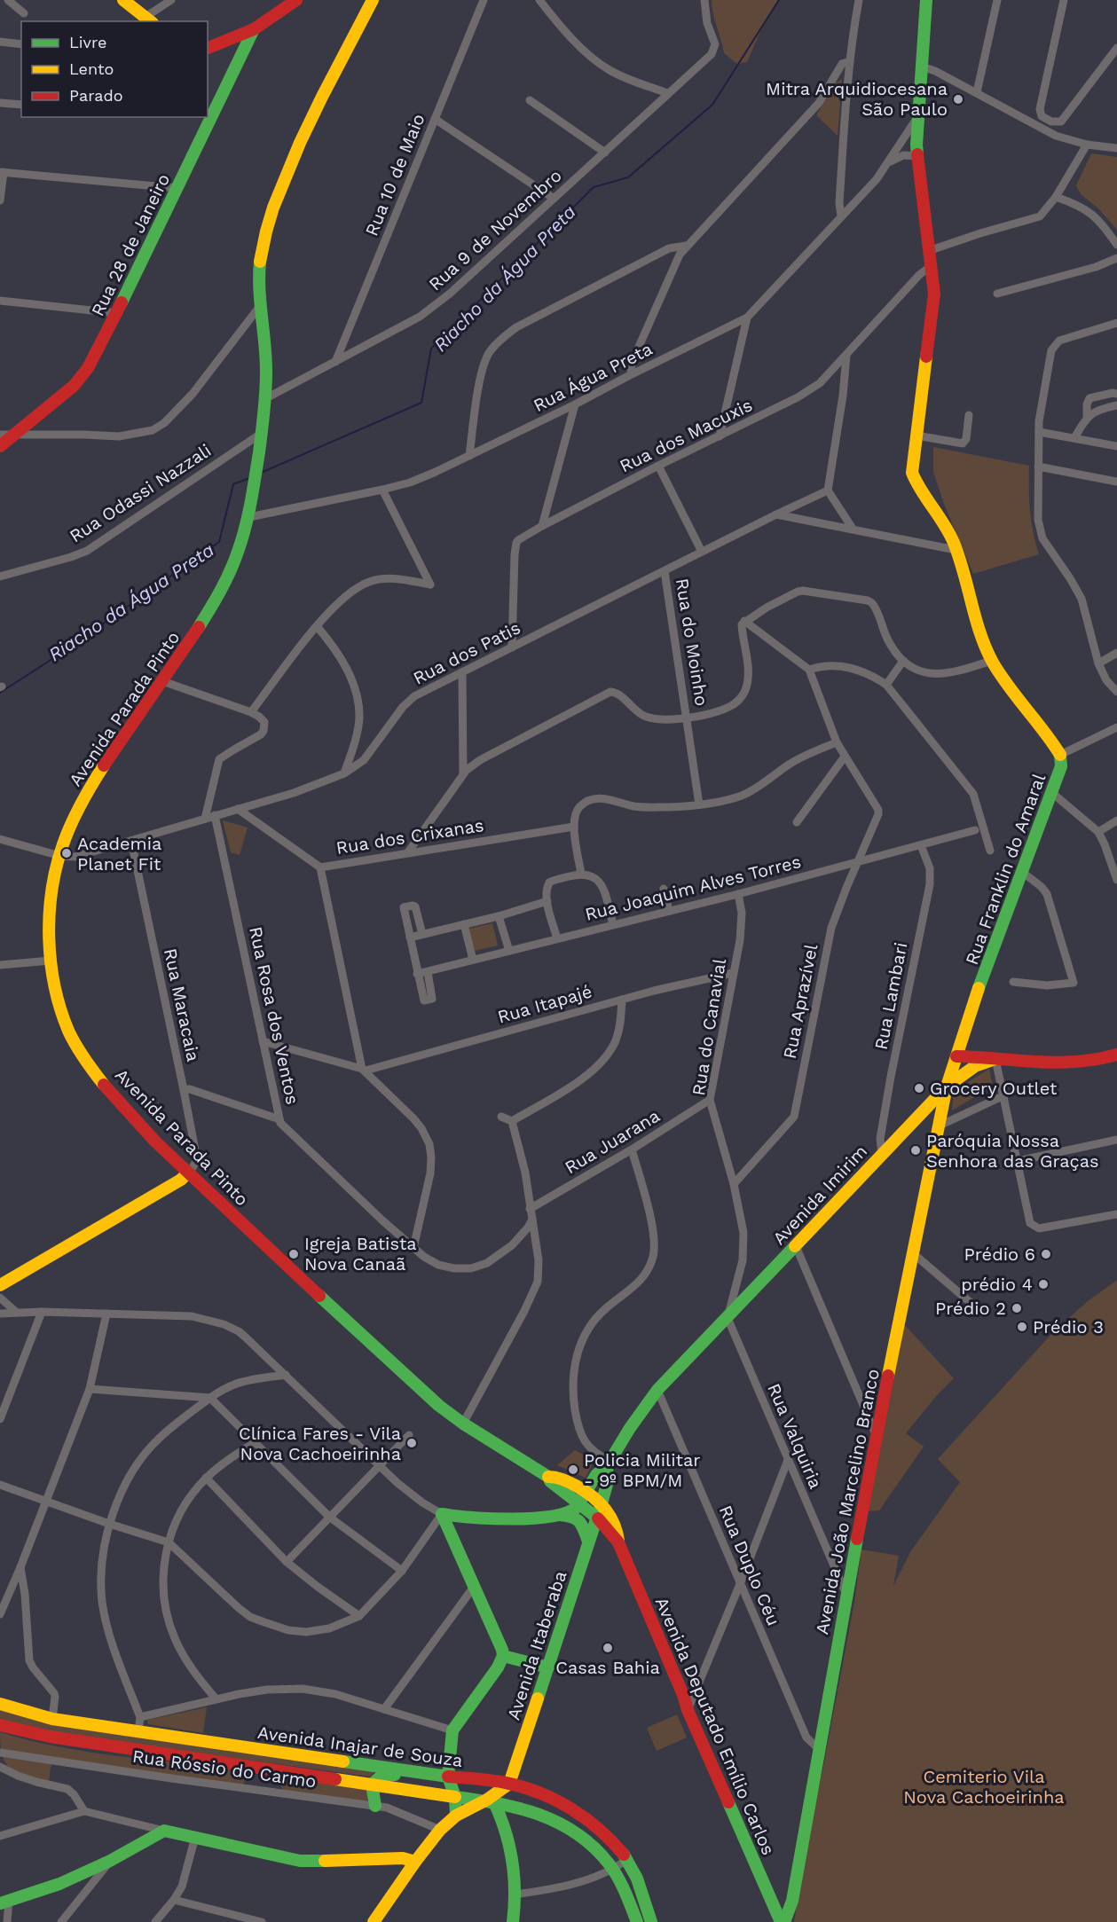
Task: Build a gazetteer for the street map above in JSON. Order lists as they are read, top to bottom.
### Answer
{
  "streets": {
    "main road": [
      "Rua 28 de Janeiro",
      "Avenida Parada Pinto",
      "Rua Franklin do Amaral",
      "Avenida Imirim",
      "Avenida João Marcelino Branco",
      "Avenida Itaberaba",
      "Avenida Deputado Emílio Carlos",
      "Avenida Inajar de Souza"
    ],
    "street": [
      "Rua 10 de Maio",
      "Rua 9 de Novembro",
      "Rua Água Preta",
      "Rua dos Macuxis",
      "Rua Odassi Nazzali",
      "Rua do Moinho",
      "Rua dos Patis",
      "Rua dos Crixanas",
      "Rua Joaquim Alves Torres",
      "Rua Lambari",
      "Rua Aprazível",
      "Rua Itapajé",
      "Rua Maracaia",
      "Rua Rosa dos Ventos",
      "Rua do Canavial",
      "Rua Juarana",
      "Rua Valquiria",
      "Rua Duplo Céu",
      "Rua Róssio do Carmo"
    ]
  },
  "crossings": [
    ["Rua 10 de Maio", "Rua 9 de Novembro"],
    ["Rua 9 de Novembro", "Avenida Parada Pinto"],
    ["Rua Água Preta", "Avenida Parada Pinto"],
    ["Rua Água Preta", "Rua Franklin do Amaral"],
    ["Rua dos Macuxis", "Rua dos Patis"],
    ["Rua dos Macuxis", "Rua Franklin do Amaral"],
    ["Rua Odassi Nazzali", "Avenida Parada Pinto"],
    ["Rua do Moinho", "Rua dos Patis"],
    ["Rua dos Patis", "Avenida Parada Pinto"],
    ["Rua dos Patis", "Rua dos Crixanas"],
    ["Rua dos Patis", "Rua Maracaia"],
    ["Rua dos Patis", "Rua Rosa dos Ventos"],
    ["Avenida Parada Pinto", "Rua Maracaia"],
    ["Avenida Parada Pinto", "Avenida Imirim"],
    ["Avenida Parada Pinto", "Avenida Itaberaba"],
    ["Avenida Parada Pinto", "Avenida Deputado Emílio Carlos"],
    ["Rua Franklin do Amaral", "Avenida Imirim"],
    ["Rua Franklin do Amaral", "Avenida João Marcelino Branco"],
    ["Rua Joaquim Alves Torres", "Rua Lambari"],
    ["Rua Joaquim Alves Torres", "Rua Aprazível"],
    ["Rua Joaquim Alves Torres", "Rua do Canavial"],
    ["Rua Lambari", "Avenida Imirim"],
    ["Rua Aprazível", "Rua do Canavial"],
    ["Rua Itapajé", "Rua do Canavial"],
    ["Rua do Canavial", "Rua Juarana"],
    ["Rua do Canavial", "Avenida Imirim"],
    ["Rua do Canavial", "Rua Valquiria"],
    ["Avenida Imirim", "Rua Valquiria"],
    ["Avenida Imirim", "Avenida João Marcelino Branco"],
    ["Avenida Imirim", "Rua Duplo Céu"],
    ["Avenida Imirim", "Avenida Itaberaba"],
    ["Avenida Imirim", "Avenida Deputado Emílio Carlos"],
    ["Rua Valquiria", "Avenida João Marcelino Branco"],
    ["Avenida João Marcelino Branco", "Rua Duplo Céu"],
    ["Avenida João Marcelino Branco", "Avenida Deputado Emílio Carlos"],
    ["Avenida Itaberaba", "Avenida Deputado Emílio Carlos"],
    ["Avenida Itaberaba", "Avenida Inajar de Souza"]
  ],
  "water": ["Riacho da Água Preta"],
  "parks": ["Cemiterio Vila Nova Cachoeirinha"],
  "places": [
    "Mitra Arquidiocesana São Paulo",
    "Academia Planet Fit",
    "Grocery Outlet",
    "Paróquia Nossa Senhora das Graças",
    "Igreja Batista Nova Canaã",
    "Prédio 6",
    "prédio 4",
    "Prédio 2",
    "Prédio 3",
    "Clínica Fares - Vila Nova Cachoeirinha",
    "Policia Militar - 9º BPM/M",
    "Casas Bahia"
  ],
  "legend": ["Livre", "Lento", "Parado"]
}
